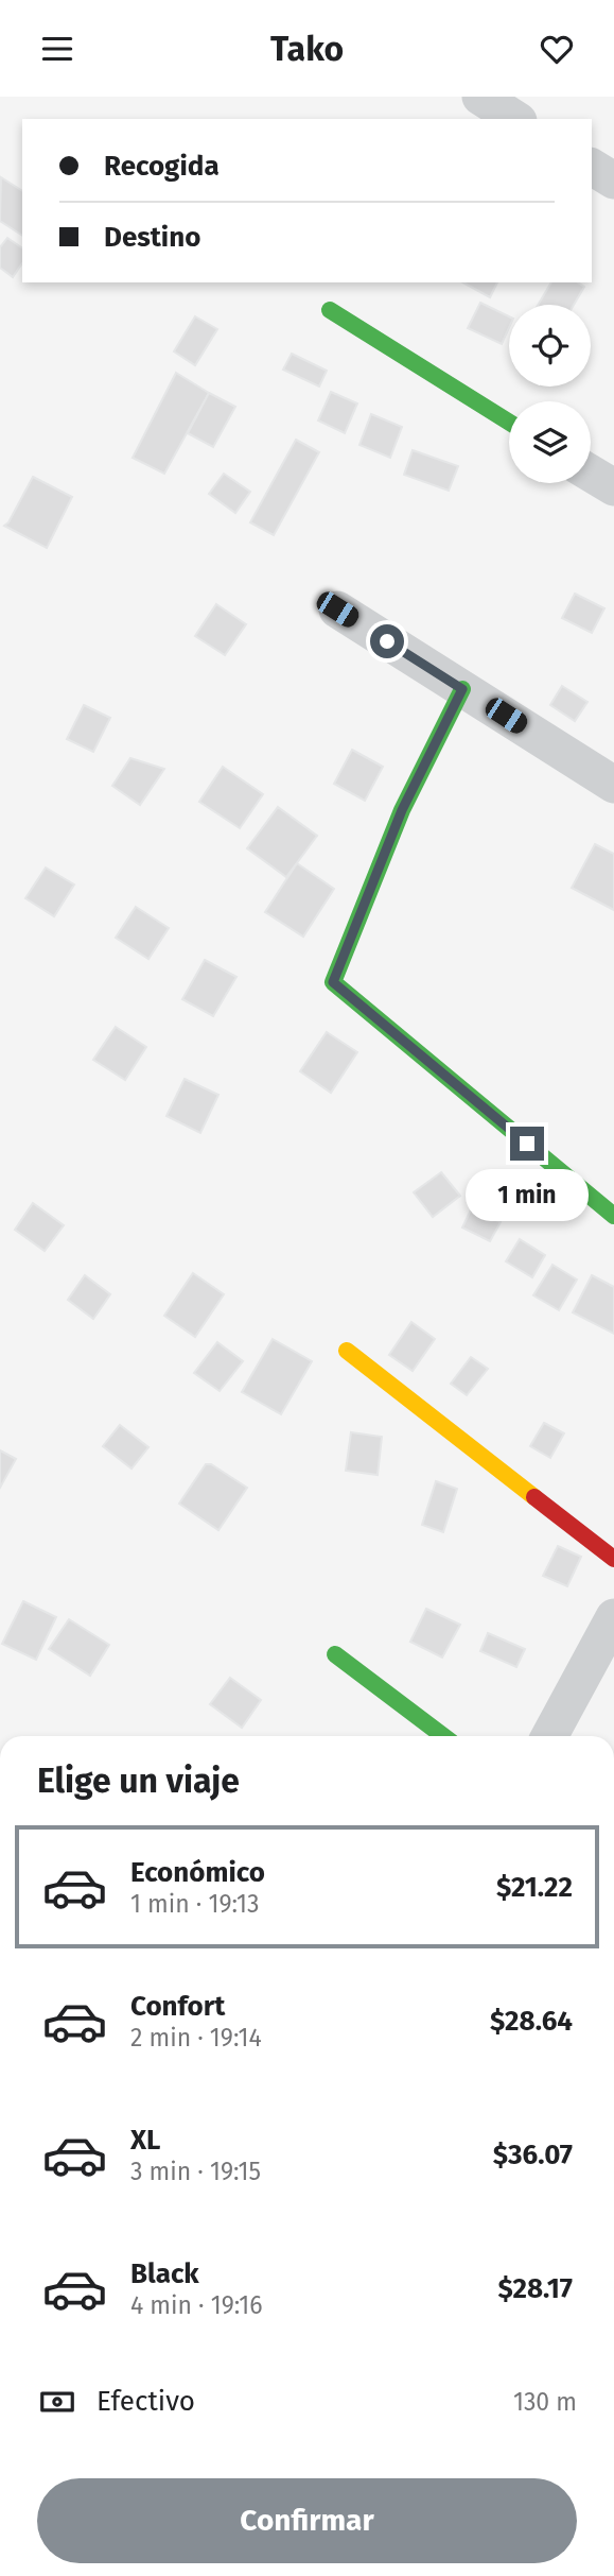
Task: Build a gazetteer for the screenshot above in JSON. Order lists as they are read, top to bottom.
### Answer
{
  "page": {
    "header": "Tako",
    "banner": ["Recogida", "Destino"],
    "bubble": "1 min",
    "heading": "Elige un viaje",
    "list": [
      {
        "name": "Económico",
        "note": "1 min · 19:13",
        "value": "$21.22"
      },
      {
        "name": "Confort",
        "note": "2 min · 19:14",
        "value": "$28.64"
      },
      {
        "name": "XL",
        "note": "3 min · 19:15",
        "value": "$36.07"
      },
      {
        "name": "Black",
        "note": "4 min · 19:16",
        "value": "$28.17"
      }
    ],
    "pay": ["Efectivo", "130 m"],
    "buttons": "Confirmar"
  }
}
